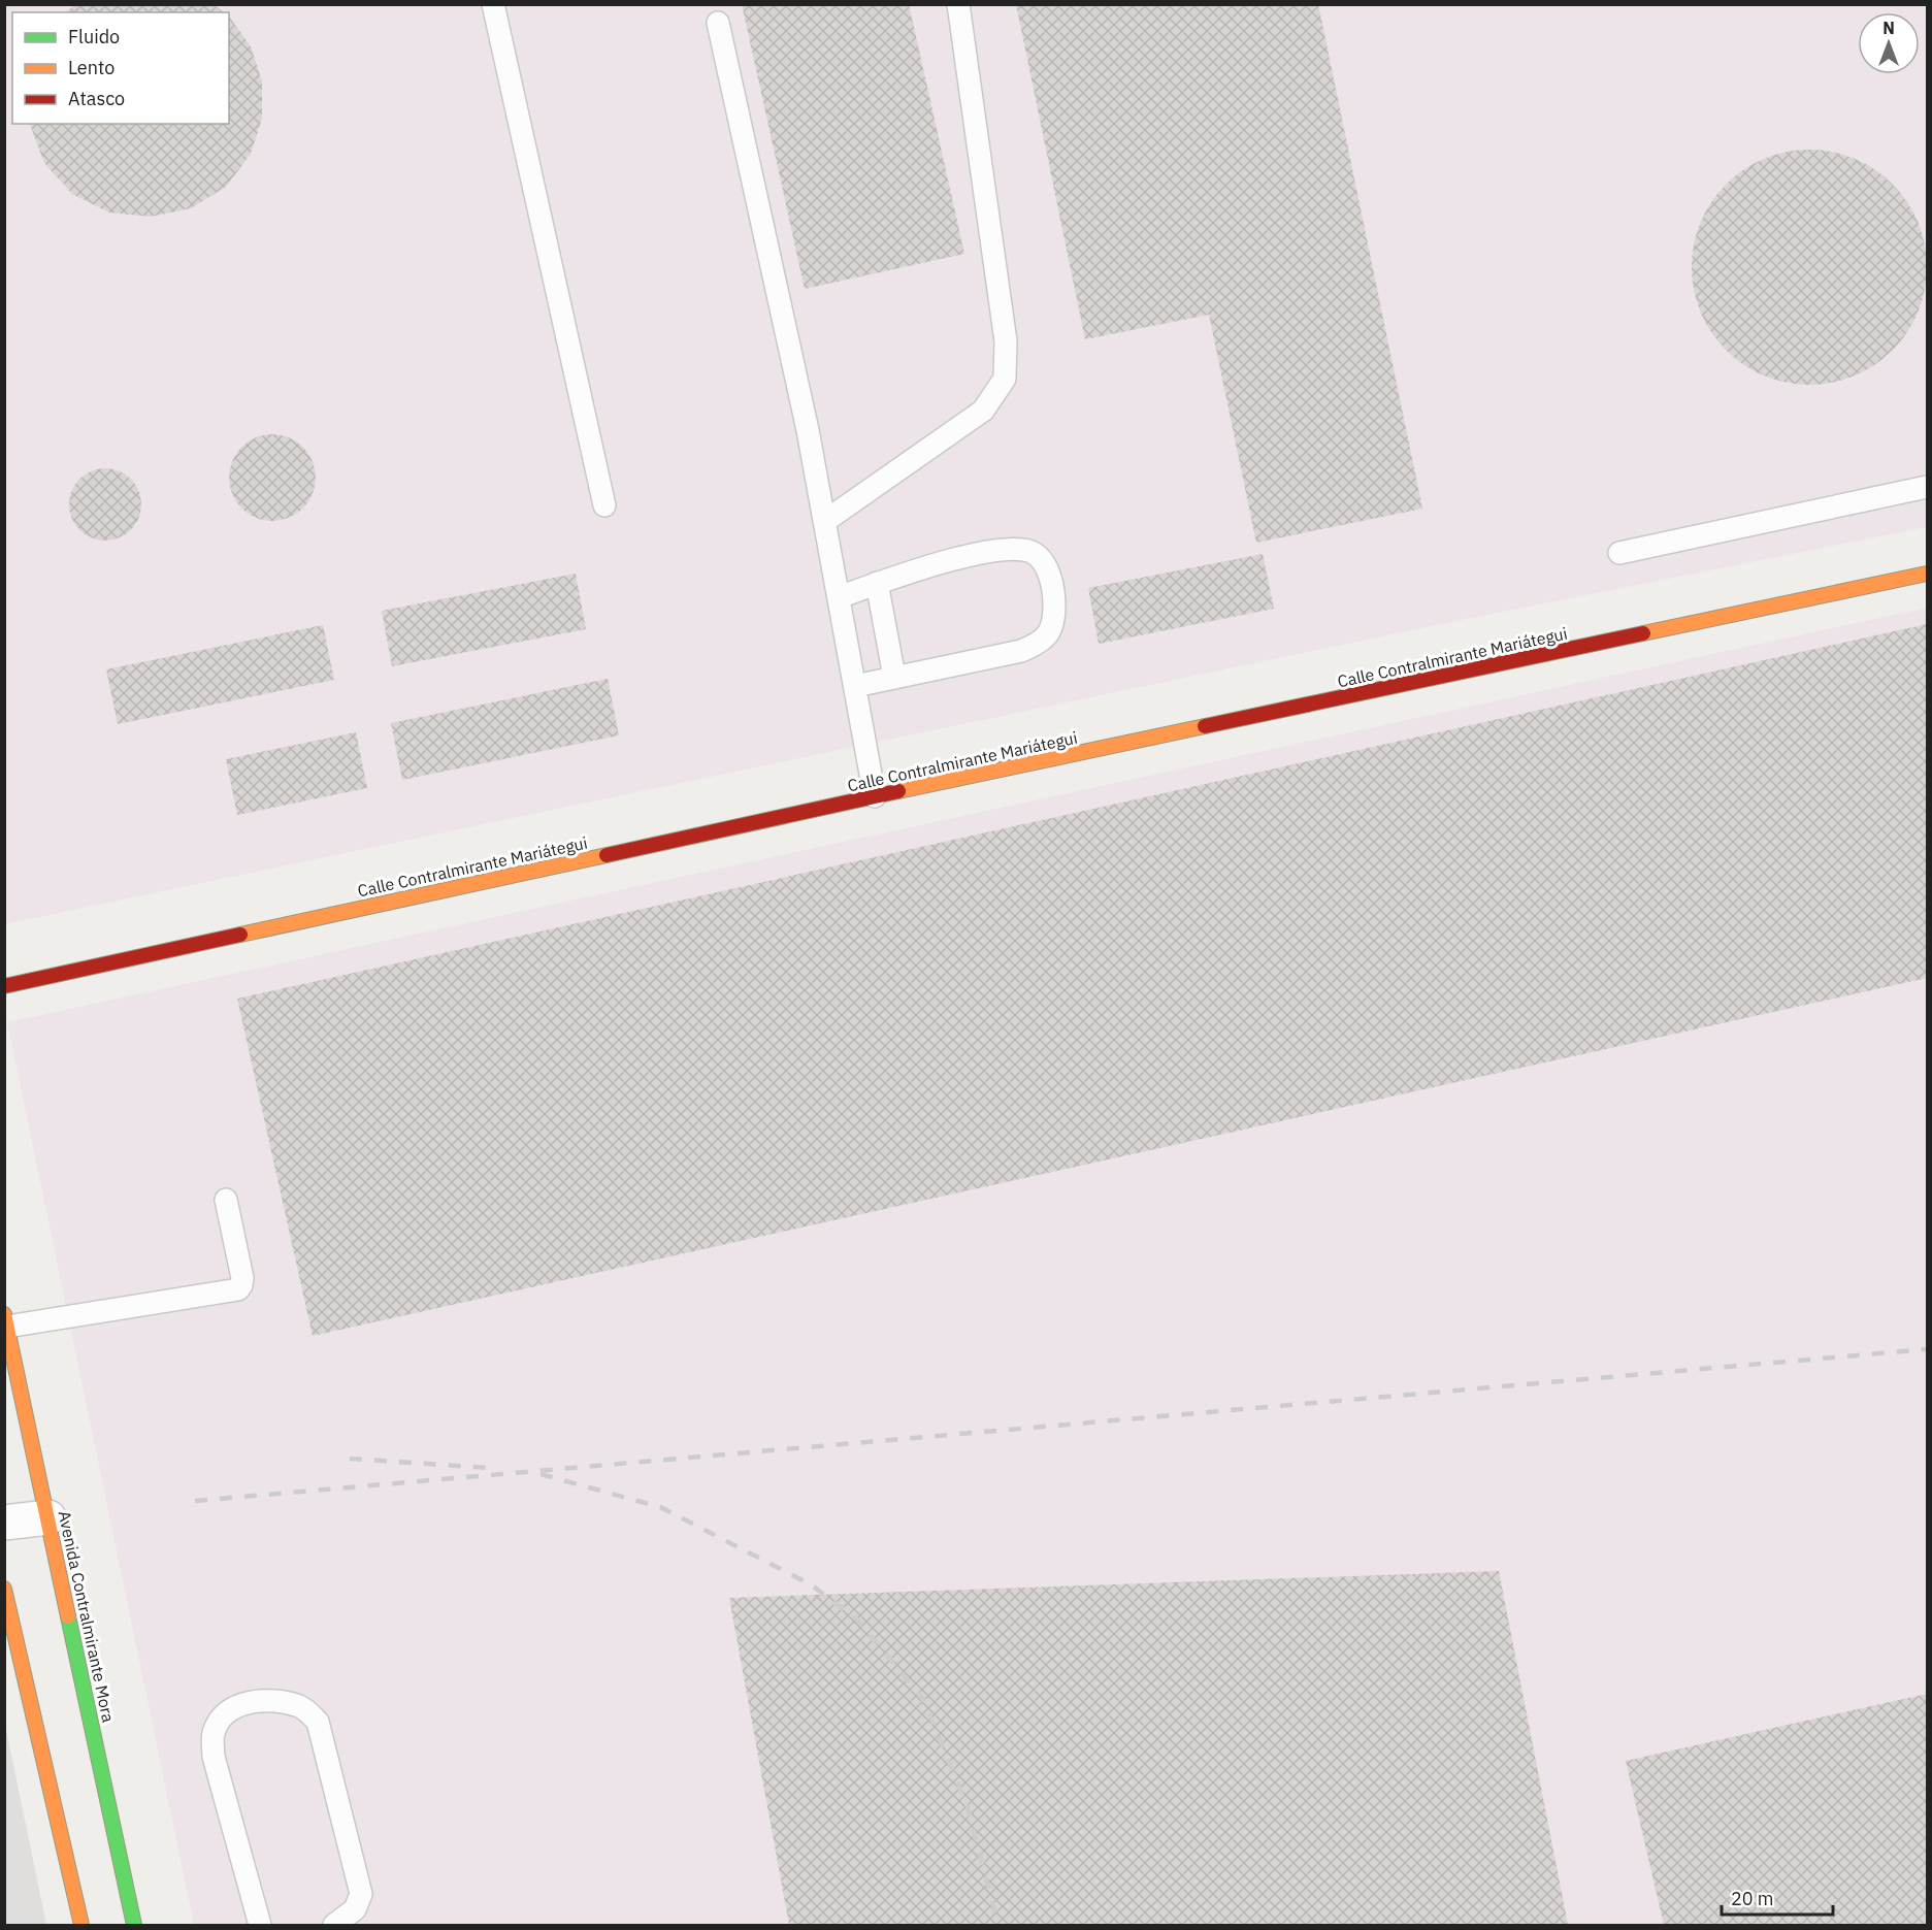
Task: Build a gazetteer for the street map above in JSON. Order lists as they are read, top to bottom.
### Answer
{
  "streets": {
    "street": ["Calle Contralmirante Mariátegui", "Avenida Contralmirante Mora"]
  },
  "legend": ["Fluido", "Lento", "Atasco"],
  "scale_bar": "20 m",
  "north": "top"
}
